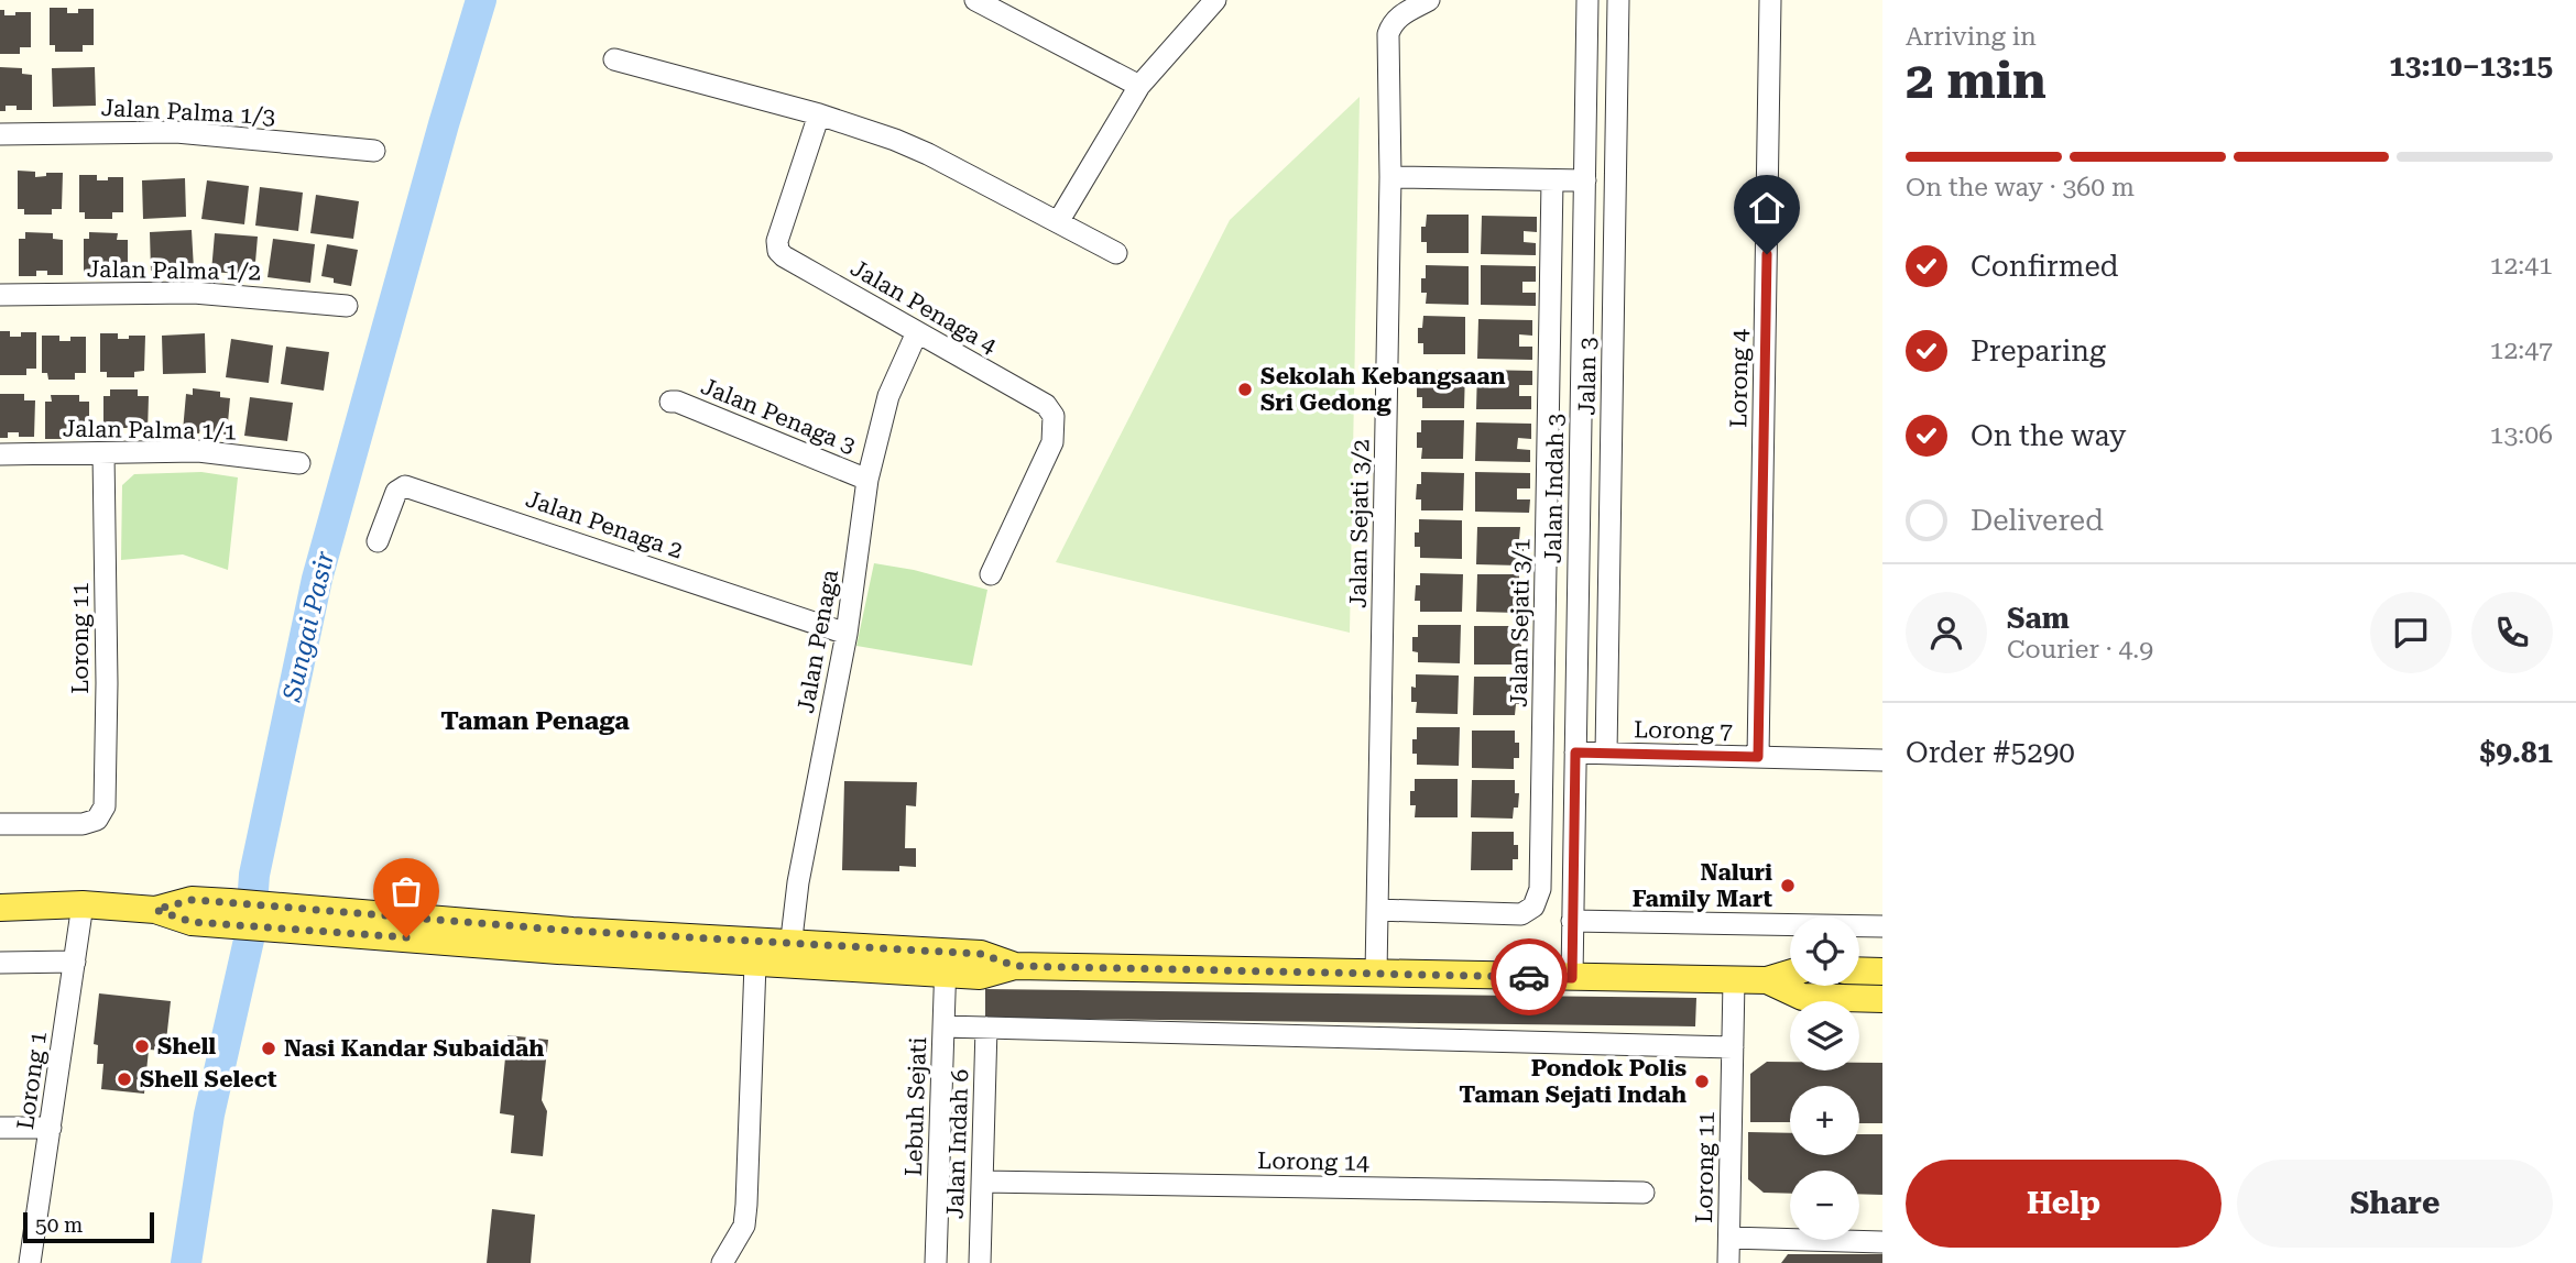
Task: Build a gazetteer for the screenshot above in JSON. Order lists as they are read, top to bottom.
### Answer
{
  "streets": {
    "street": [
      "Jalan Palma 1/3",
      "Jalan Palma 1/2",
      "Jalan Penaga 4",
      "Jalan 3",
      "Lorong 4",
      "Jalan Penaga 3",
      "Jalan Palma 1/1",
      "Jalan Indah 3",
      "Jalan Sejati 3/2",
      "Jalan Penaga 2",
      "Jalan Sejati 3/1",
      "Lorong 11",
      "Jalan Penaga",
      "Lorong 7",
      "Lorong 1",
      "Lebuh Sejati",
      "Jalan Indah 6",
      "Lorong 14"
    ]
  },
  "crossings": [
    ["Jalan Penaga 4", "Jalan Penaga"],
    ["Jalan 3", "Lorong 7"],
    ["Lorong 4", "Lorong 7"],
    ["Jalan Penaga 3", "Jalan Penaga"],
    ["Jalan Palma 1/1", "Lorong 11"],
    ["Jalan Indah 3", "Lorong 7"],
    ["Jalan Sejati 3/2", "Jalan Sejati 3/1"],
    ["Jalan Penaga 2", "Jalan Penaga"],
    ["Jalan Indah 6", "Lorong 14"]
  ],
  "districts": ["Taman Penaga"],
  "water": ["Sungai Pasir"],
  "places": [
    "Sekolah Kebangsaan Sri Gedong",
    "Naluri Family Mart",
    "Shell",
    "Nasi Kandar Subaidah",
    "Shell Select",
    "Pondok Polis Taman Sejati Indah"
  ],
  "scale_bar": "50 m",
  "page": {
    "heading": ["2 min", "Arriving in", "13:10–13:15"],
    "panel": [
      "Sam",
      "Courier · 4.9",
      "Order #5290",
      "$9.81"
    ],
    "bar": "On the way · 360 m",
    "list": [
      ["Confirmed", "12:41"],
      ["Preparing", "12:47"],
      ["On the way", "13:06"],
      "Delivered"
    ],
    "map_buttons": ["+", "−"],
    "buttons": ["Help", "Share"],
    "scale": "50 m"
  }
}
